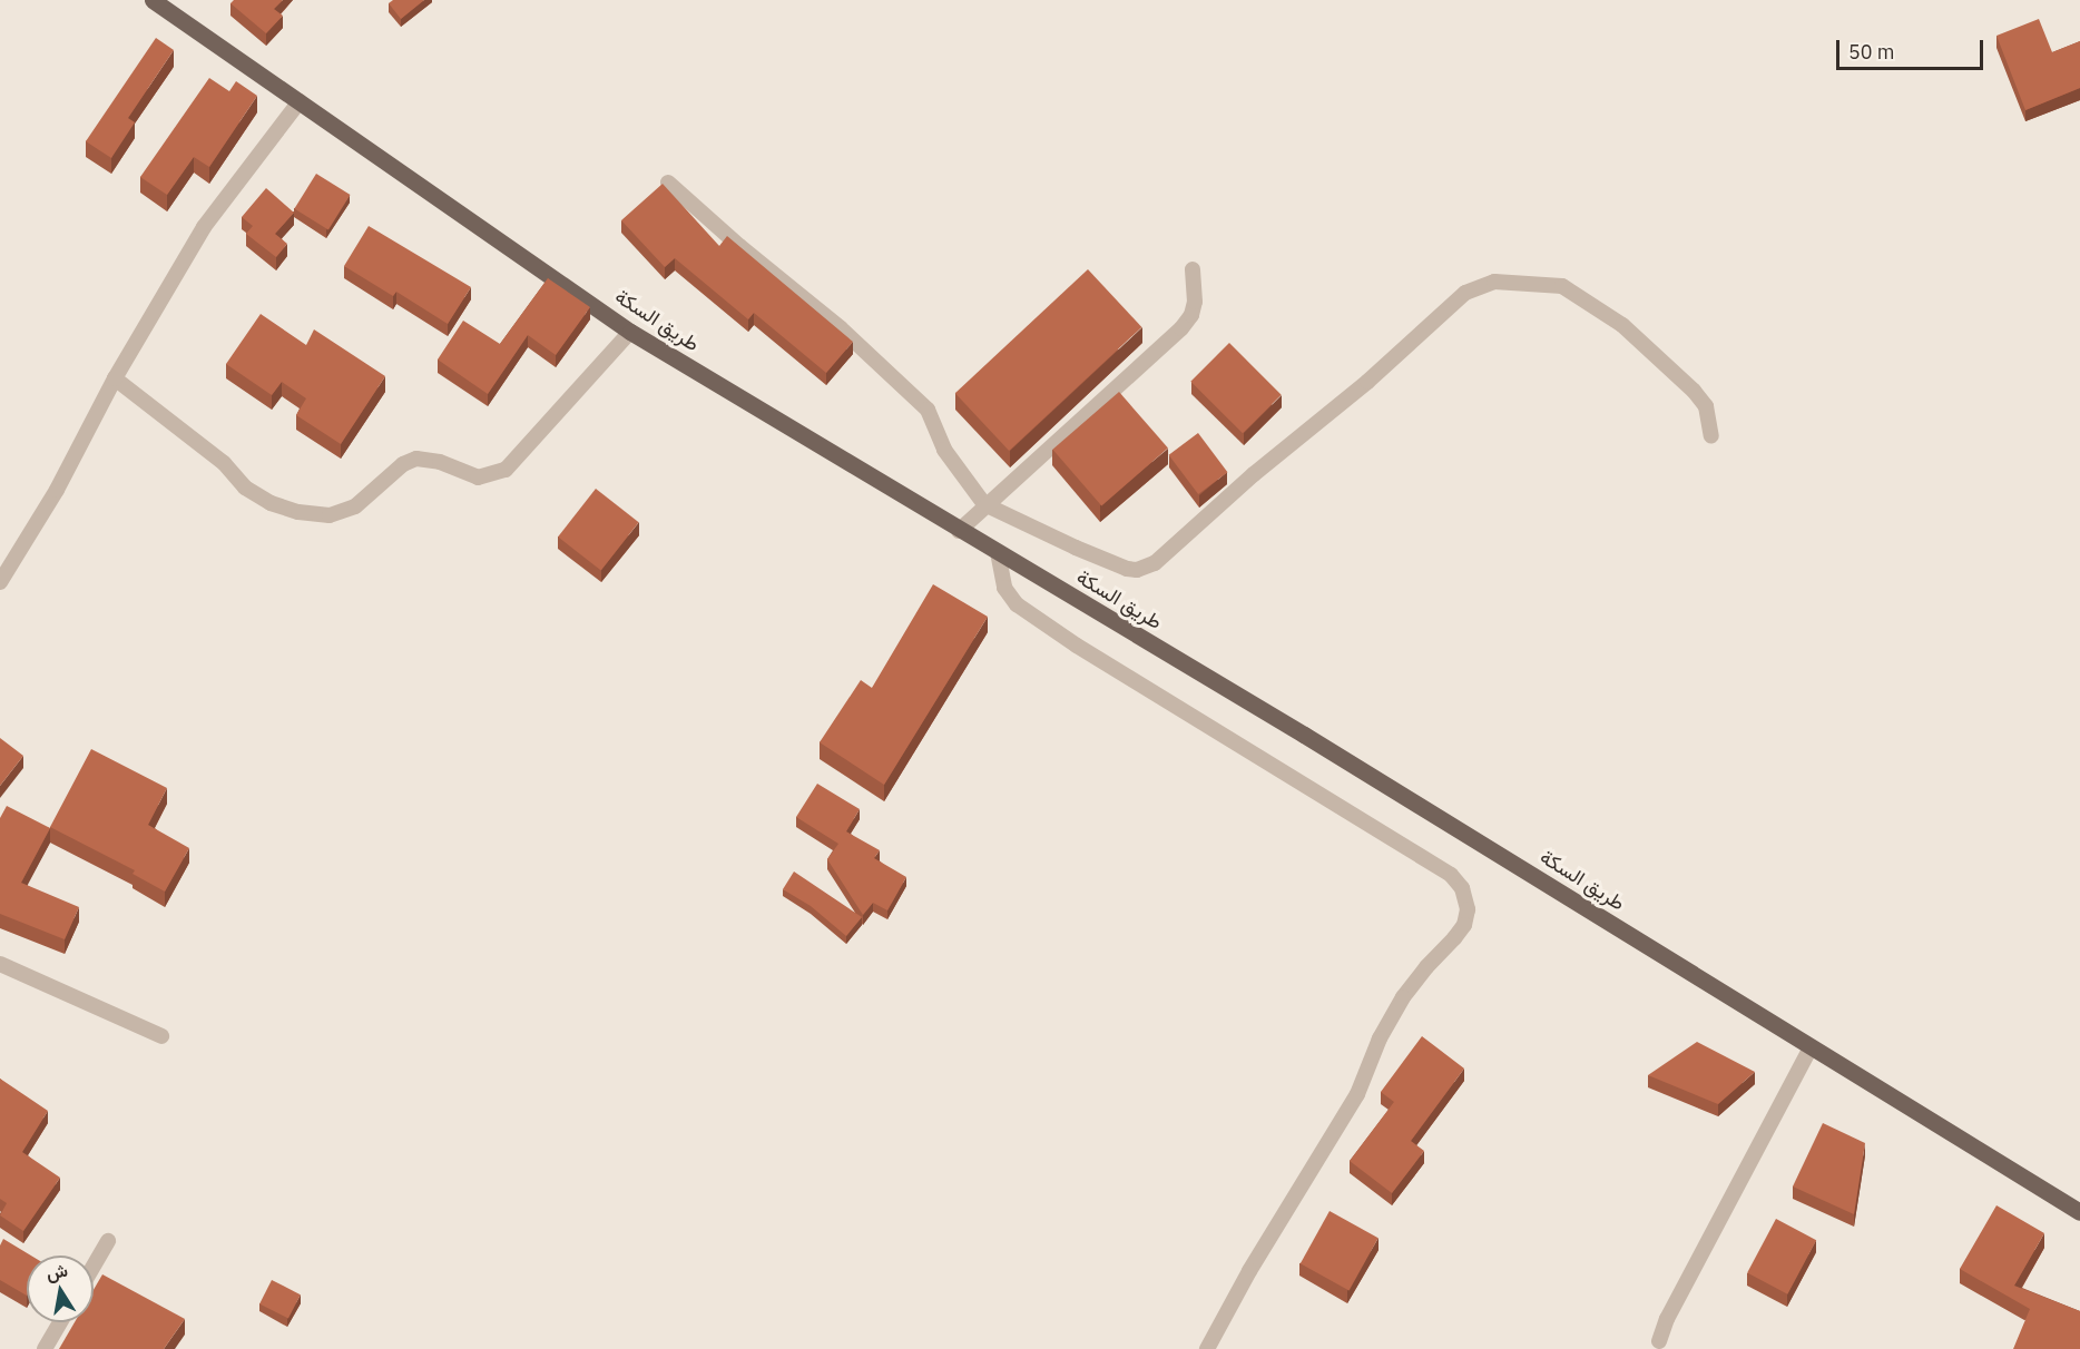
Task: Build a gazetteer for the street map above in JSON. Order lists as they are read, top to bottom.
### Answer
{
  "streets": {
    "main road": ["طريق السكة"]
  },
  "scale_bar": "50 m",
  "north": "top"
}
